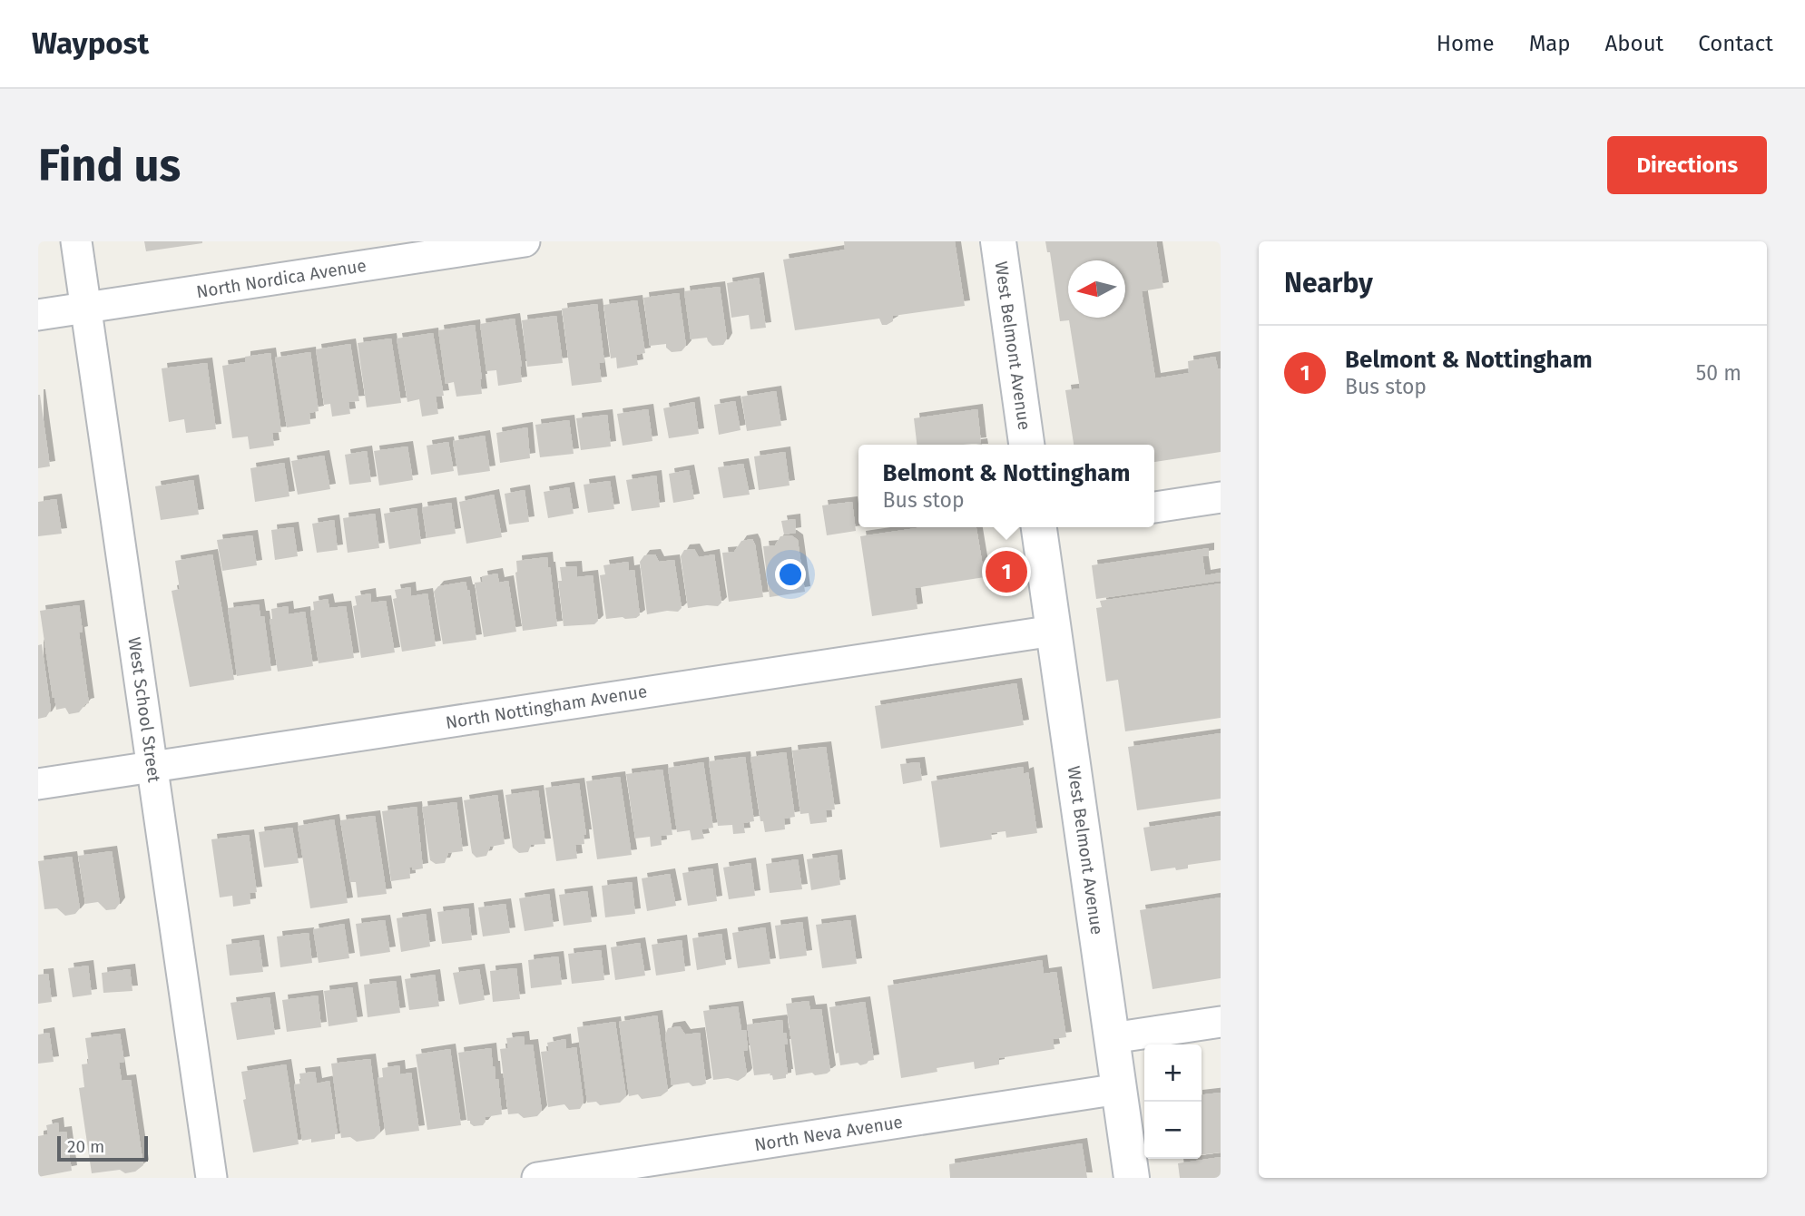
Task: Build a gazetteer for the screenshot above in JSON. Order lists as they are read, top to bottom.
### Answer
{
  "streets": {
    "main road": ["West Belmont Avenue"],
    "street": [
      "North Nordica Avenue",
      "North Nottingham Avenue",
      "West School Street",
      "North Neva Avenue"
    ]
  },
  "crossings": [
    ["North Nordica Avenue", "West School Street"],
    ["West Belmont Avenue", "North Nottingham Avenue"],
    ["West Belmont Avenue", "North Neva Avenue"],
    ["North Nottingham Avenue", "West School Street"]
  ],
  "scale_bar": "20 m",
  "north": "left",
  "page": {
    "header": "Waypost",
    "nav": [
      "Home",
      "Map",
      "About",
      "Contact"
    ],
    "buttons": "Directions",
    "title": "Find us",
    "heading": "Nearby",
    "list": [
      {
        "mark": "1",
        "name": "Belmont & Nottingham",
        "note": "Bus stop",
        "value": "50 m"
      }
    ],
    "popup": ["Belmont & Nottingham", "Bus stop"],
    "pins": "1",
    "map_buttons": ["+", "−"],
    "scale": "20 m"
  }
}
